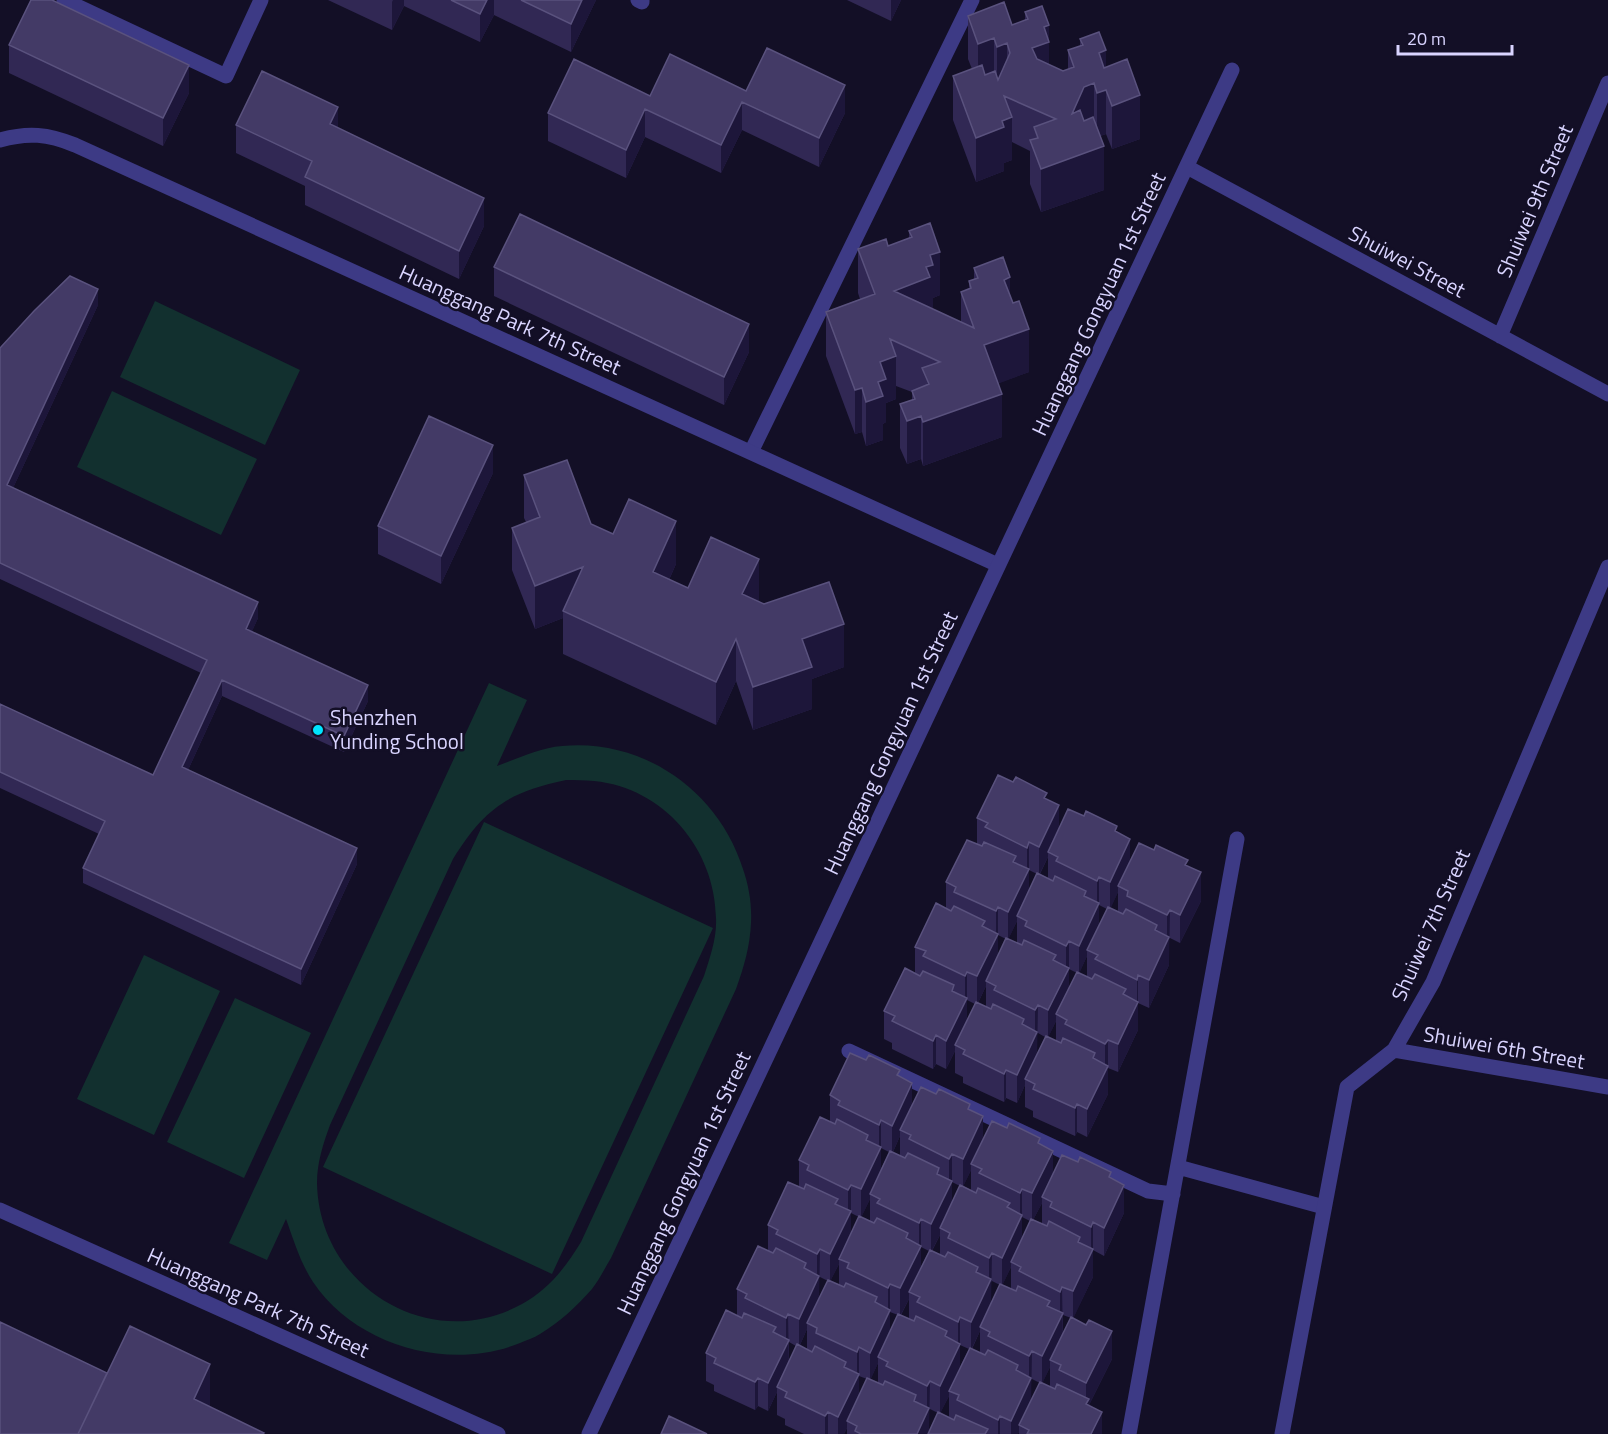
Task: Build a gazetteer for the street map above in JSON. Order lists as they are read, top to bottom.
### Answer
{
  "streets": {
    "street": [
      "Shuiwei 9th Street",
      "Shuiwei Street",
      "Huanggang Gongyuan 1st Street",
      "Huanggang Park 7th Street",
      "Shuiwei 7th Street",
      "Shuiwei 6th Street"
    ]
  },
  "crossings": [
    ["Shuiwei 9th Street", "Shuiwei Street"],
    ["Shuiwei Street", "Huanggang Gongyuan 1st Street"],
    ["Huanggang Gongyuan 1st Street", "Huanggang Park 7th Street"],
    ["Shuiwei 7th Street", "Shuiwei 6th Street"]
  ],
  "places": ["Shenzhen Yunding School"],
  "scale_bar": "20 m"
}
